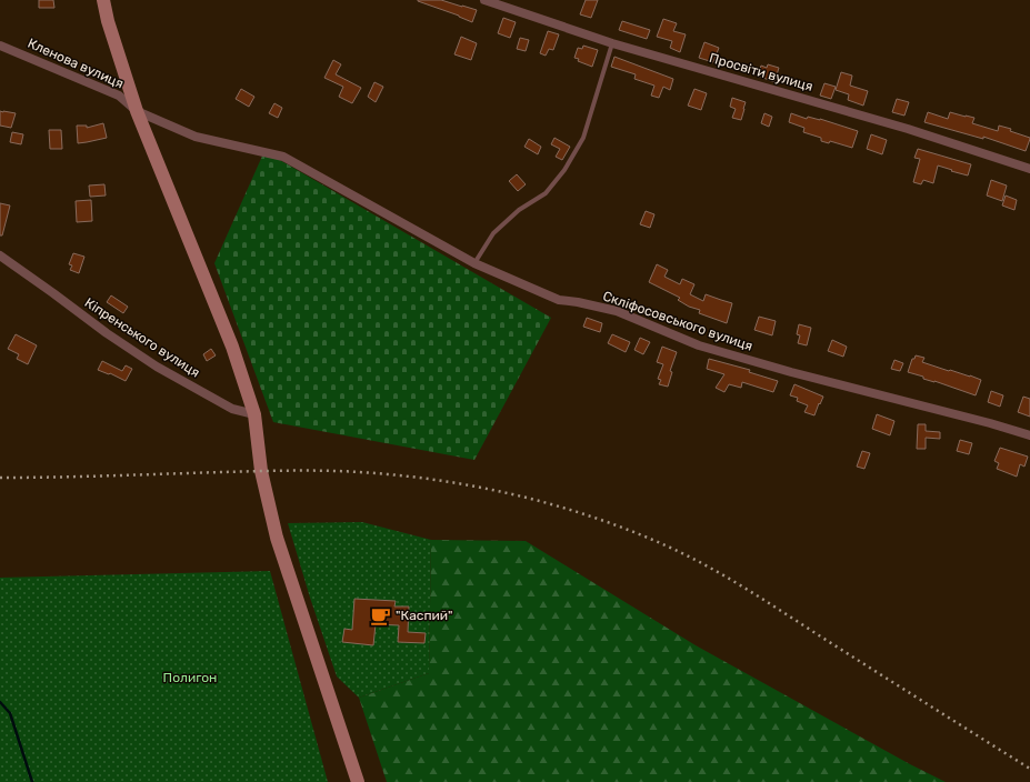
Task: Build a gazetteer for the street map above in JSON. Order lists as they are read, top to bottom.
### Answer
{
  "streets": {
    "street": [
      "Кленова вулиця",
      "Просвіти вулиця",
      "Скліфосовського вулиця",
      "Кіпренського вулиця"
    ]
  },
  "crossings": [
    ["Кленова вулиця", "Скліфосовського вулиця"]
  ],
  "parks": ["Полигон"],
  "places": {
    "cafe": ["\"Каспий\""]
  }
}
